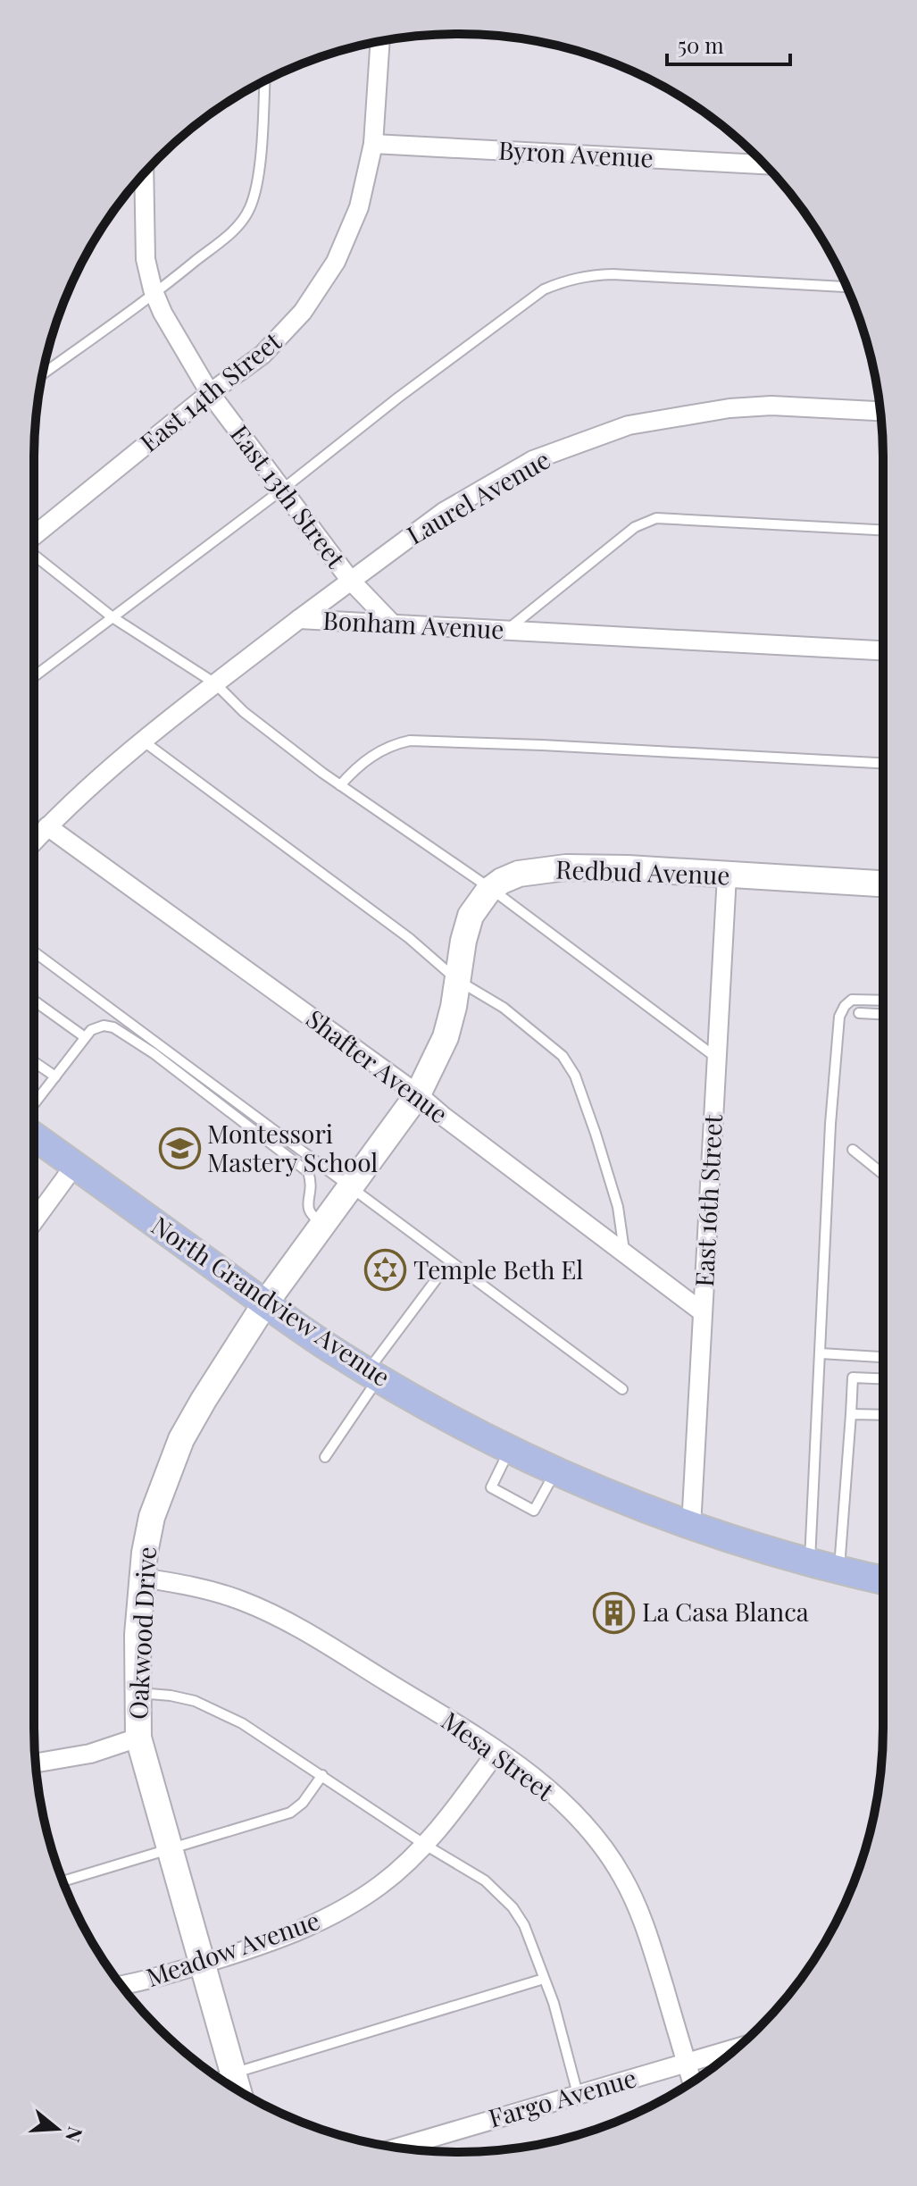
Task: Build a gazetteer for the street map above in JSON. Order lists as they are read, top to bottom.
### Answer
{
  "streets": {
    "main road": ["North Grandview Avenue"],
    "street": [
      "Byron Avenue",
      "East 14th Street",
      "East 13th Street",
      "Laurel Avenue",
      "Bonham Avenue",
      "Redbud Avenue",
      "Shafter Avenue",
      "East 16th Street",
      "Oakwood Drive",
      "Mesa Street",
      "Meadow Avenue",
      "Fargo Avenue"
    ]
  },
  "crossings": [
    ["Byron Avenue", "East 14th Street"],
    ["East 14th Street", "East 13th Street"],
    ["East 13th Street", "Laurel Avenue"],
    ["East 13th Street", "Bonham Avenue"],
    ["Laurel Avenue", "Bonham Avenue"],
    ["Bonham Avenue", "Shafter Avenue"],
    ["Redbud Avenue", "Shafter Avenue"],
    ["Redbud Avenue", "East 16th Street"],
    ["Redbud Avenue", "North Grandview Avenue"],
    ["Redbud Avenue", "Oakwood Drive"],
    ["Shafter Avenue", "East 16th Street"],
    ["East 16th Street", "North Grandview Avenue"],
    ["North Grandview Avenue", "Oakwood Drive"],
    ["Oakwood Drive", "Mesa Street"],
    ["Oakwood Drive", "Meadow Avenue"],
    ["Mesa Street", "Meadow Avenue"],
    ["Mesa Street", "Fargo Avenue"]
  ],
  "places": {
    "school or university": ["Montessori Mastery School"],
    "synagogue": ["Temple Beth El"],
    "building": ["La Casa Blanca"]
  },
  "scale_bar": "50 m",
  "north": "right"
}
